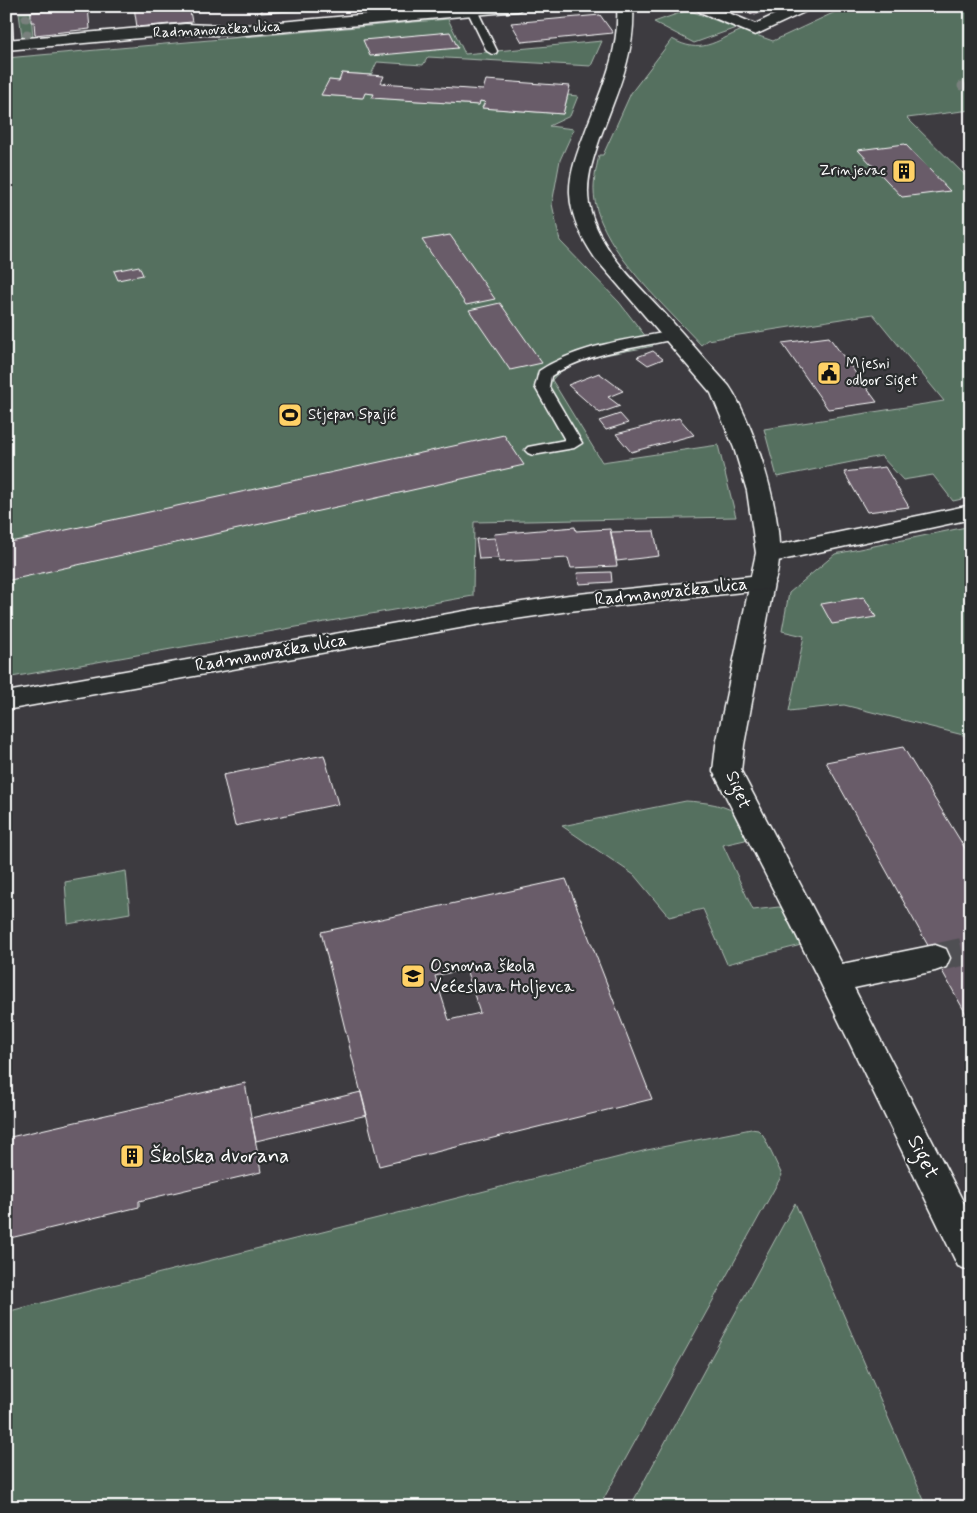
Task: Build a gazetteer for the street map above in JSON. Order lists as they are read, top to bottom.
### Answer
{
  "streets": {
    "street": ["Radmanovačka ulica", "Siget"]
  },
  "crossings": [
    ["Radmanovačka ulica", "Siget"]
  ],
  "places": {
    "building": ["Zrinjevac", "Školska dvorana"],
    "public building": ["Mjesni odbor Siget"],
    "sports": ["Stjepan Spajić"],
    "school or university": ["Osnovna škola Većeslava Holjevca"]
  }
}
